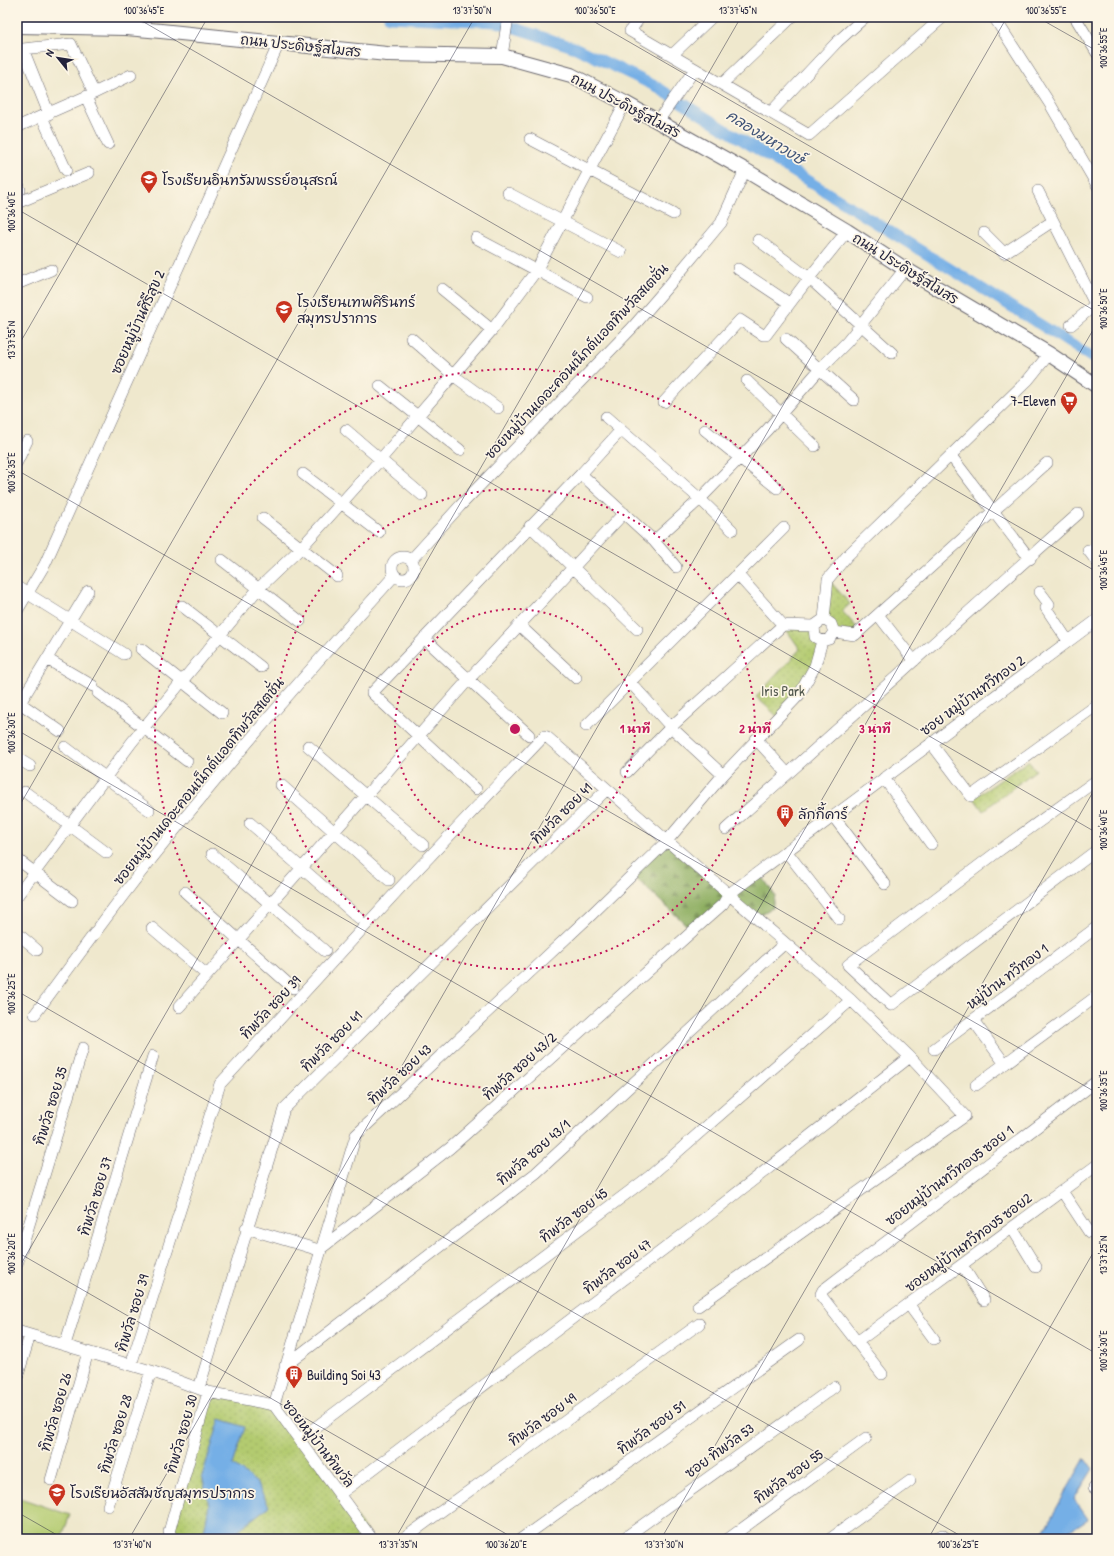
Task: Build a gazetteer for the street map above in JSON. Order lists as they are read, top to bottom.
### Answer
{
  "streets": {
    "street": [
      "ถนน ประดิษฐ์สโมสร",
      "ซอยหมู่บ้านศิรีสุข 2",
      "ซอยหมู่บ้านเดอะคอนเน็กต์แอตทิพวัลสเตชั่น",
      "ซอย หมู่บ้านทวีทอง 2",
      "ทิพวัล ซอย 41",
      "หมู่บ้าน ทวีทอง 1",
      "ทิพวัล ซอย 39",
      "ทิพวัล ซอย 43/2",
      "ทิพวัล ซอย 43",
      "ทิพวัล ซอย 35",
      "ทิพวัล ซอย 43/1",
      "ซอยหมู่บ้านทวีทอง5 ซอย 1",
      "ทิพวัล ซอย 37",
      "ทิพวัล ซอย 45",
      "ซอยหมู่บ้านทวีทอง5 ซอย2",
      "ทิพวัล ซอย 47",
      "ทิพวัล ซอย 26",
      "ทิพวัล ซอย 49",
      "ทิพวัล ซอย 51",
      "ทิพวัล ซอย 28",
      "ทิพวัล ซอย 30",
      "ซอยหมู่บ้านทิพวัล",
      "ซอย ทิพวัล 53",
      "ทิพวัล ซอย 55"
    ]
  },
  "crossings": [
    ["ถนน ประดิษฐ์สโมสร", "ซอยหมู่บ้านศิรีสุข 2"],
    ["ถนน ประดิษฐ์สโมสร", "ซอยหมู่บ้านเดอะคอนเน็กต์แอตทิพวัลสเตชั่น"],
    ["ซอย หมู่บ้านทวีทอง 2", "ทิพวัล ซอย 43/2"],
    ["ทิพวัล ซอย 41", "ทิพวัล ซอย 39"],
    ["ทิพวัล ซอย 41", "ทิพวัล ซอย 30"],
    ["ทิพวัล ซอย 41", "ซอยหมู่บ้านทิพวัล"],
    ["ทิพวัล ซอย 39", "ซอยหมู่บ้านทิพวัล"],
    ["ทิพวัล ซอย 43/2", "ทิพวัล ซอย 43"],
    ["ทิพวัล ซอย 43", "ทิพวัล ซอย 43/1"],
    ["ทิพวัล ซอย 43", "ซอยหมู่บ้านทิพวัล"],
    ["ซอยหมู่บ้านทวีทอง5 ซอย 1", "ซอยหมู่บ้านทวีทอง5 ซอย2"],
    ["ทิพวัล ซอย 37", "ซอยหมู่บ้านทิพวัล"],
    ["ทิพวัล ซอย 45", "ซอยหมู่บ้านทิพวัล"],
    ["ทิพวัล ซอย 47", "ซอยหมู่บ้านทิพวัล"],
    ["ทิพวัล ซอย 26", "ซอยหมู่บ้านทิพวัล"],
    ["ทิพวัล ซอย 28", "ซอยหมู่บ้านทิพวัล"],
    ["ทิพวัล ซอย 30", "ซอยหมู่บ้านทิพวัล"]
  ],
  "water": ["คลองมหาวงษ์"],
  "parks": ["Iris Park"],
  "places": {
    "school or university": ["โรงเรียนอินทรัมพรรย์อนุสรณ์", "โรงเรียนเทพศิรินทร์ สมุทรปราการ", "โรงเรียนอัสสัมชัญสมุทรปราการ"],
    "supermarket": ["7-Eleven"],
    "building": ["ลักกี้คาร์", "Building Soi 43"]
  },
  "north": "top left",
  "coordinates": [
    "100°36'45\"E",
    "13°37'50\"N",
    "100°36'50\"E",
    "13°37'45\"N",
    "100°36'55\"E",
    "100°36'40\"E",
    "13°37'55\"N",
    "100°36'35\"E",
    "100°36'30\"E",
    "100°36'25\"E",
    "100°36'20\"E",
    "13°37'25\"N",
    "13°37'40\"N",
    "13°37'35\"N",
    "13°37'30\"N"
  ],
  "rings": ["1 นาที", "2 นาที", "3 นาที"]
}
